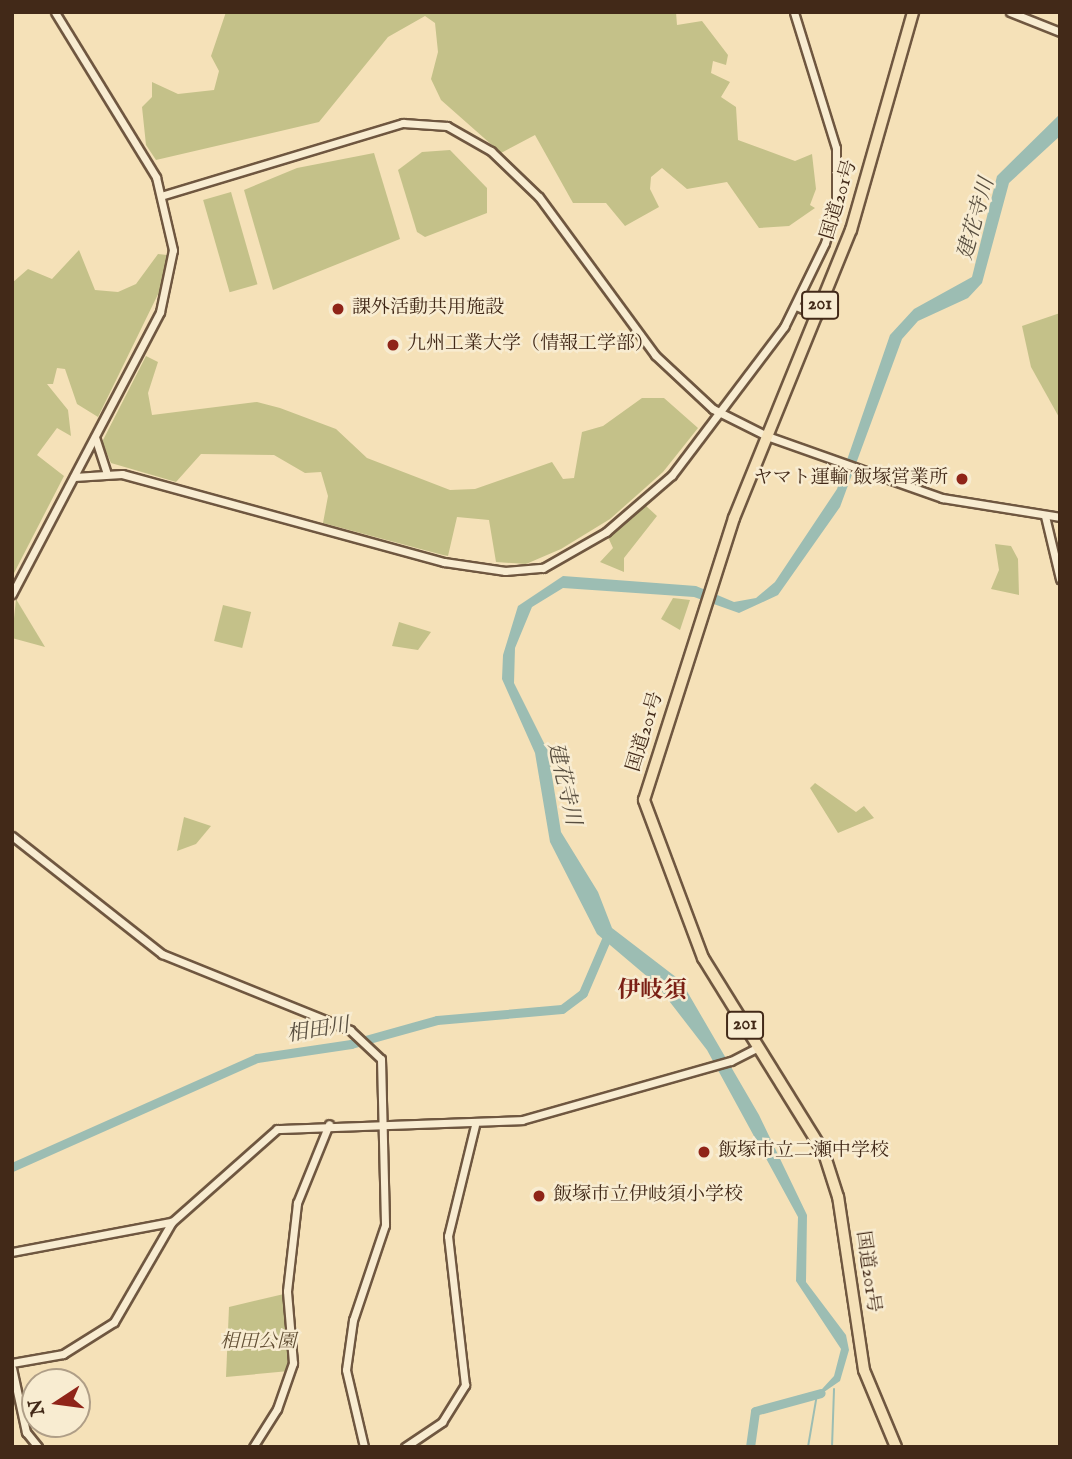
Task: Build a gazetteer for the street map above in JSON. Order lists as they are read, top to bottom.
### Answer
{
  "streets": {
    "highway": ["国道201号", "201"]
  },
  "districts": ["伊岐須"],
  "water": ["建花寺川", "相田川"],
  "parks": ["相田公園"],
  "places": [
    "課外活動共用施設",
    "九州工業大学（情報工学部）",
    "ヤマト運輸 飯塚営業所",
    "飯塚市立二瀬中学校",
    "飯塚市立伊岐須小学校"
  ],
  "north": "left"
}
